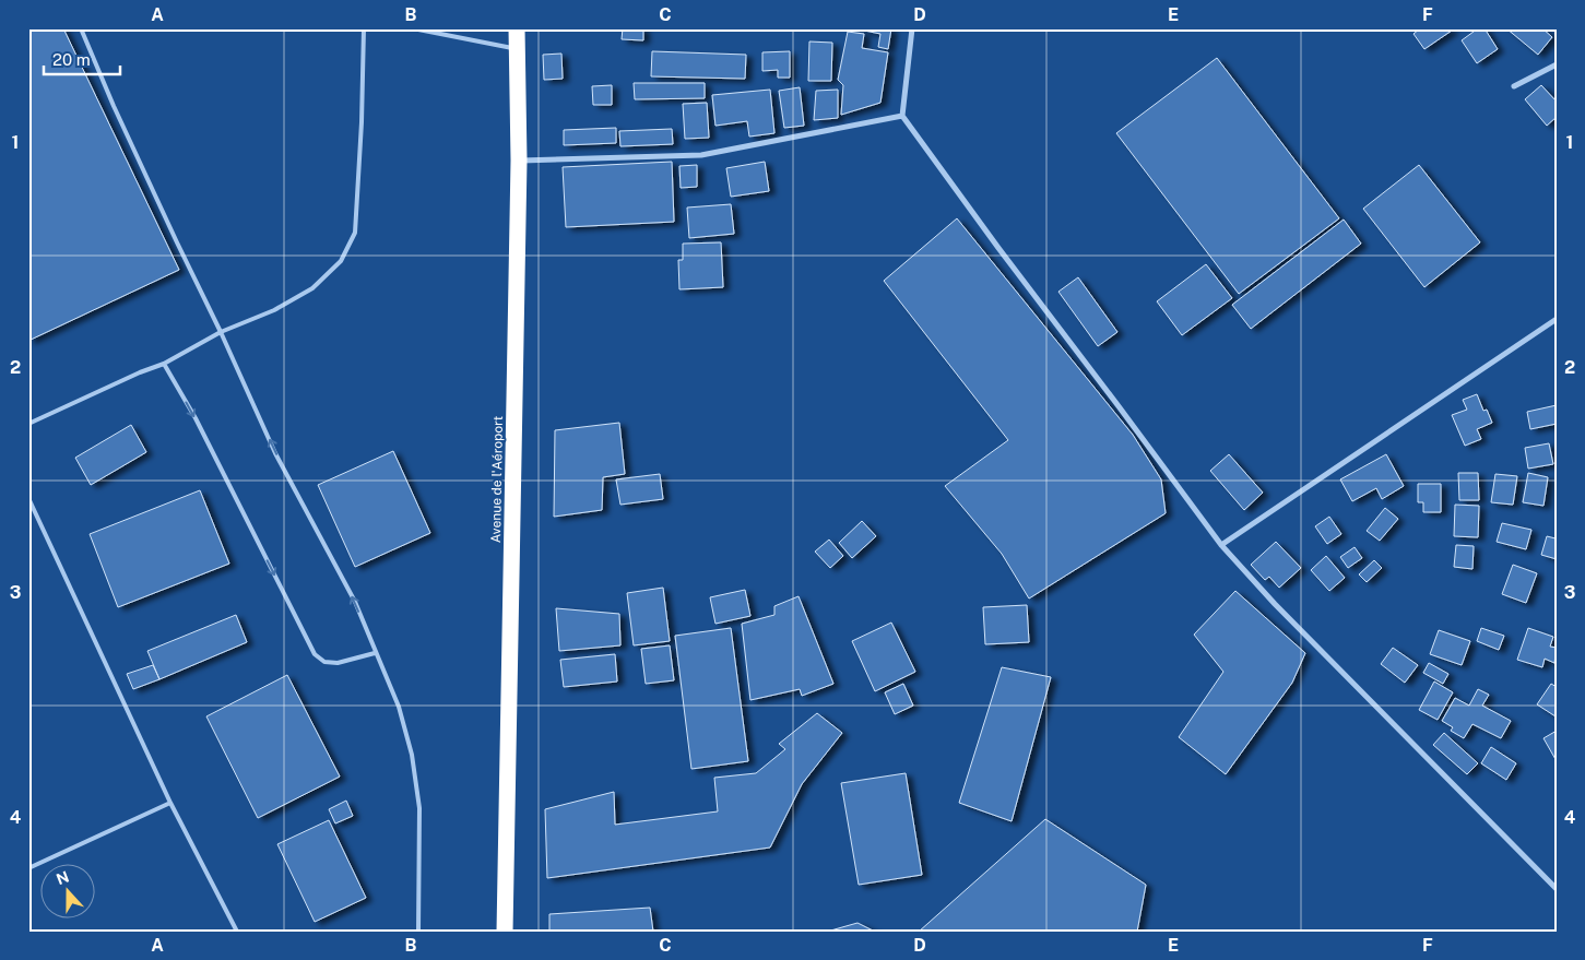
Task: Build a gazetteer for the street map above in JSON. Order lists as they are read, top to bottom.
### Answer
{
  "streets": {
    "highway": ["Avenue de l'Aéroport"]
  },
  "scale_bar": "20 m",
  "north": "top",
  "grid": {
    "columns": [
      "A",
      "B",
      "C",
      "D",
      "E",
      "F"
    ],
    "rows": [
      "1",
      "2",
      "3",
      "4"
    ]
  }
}
